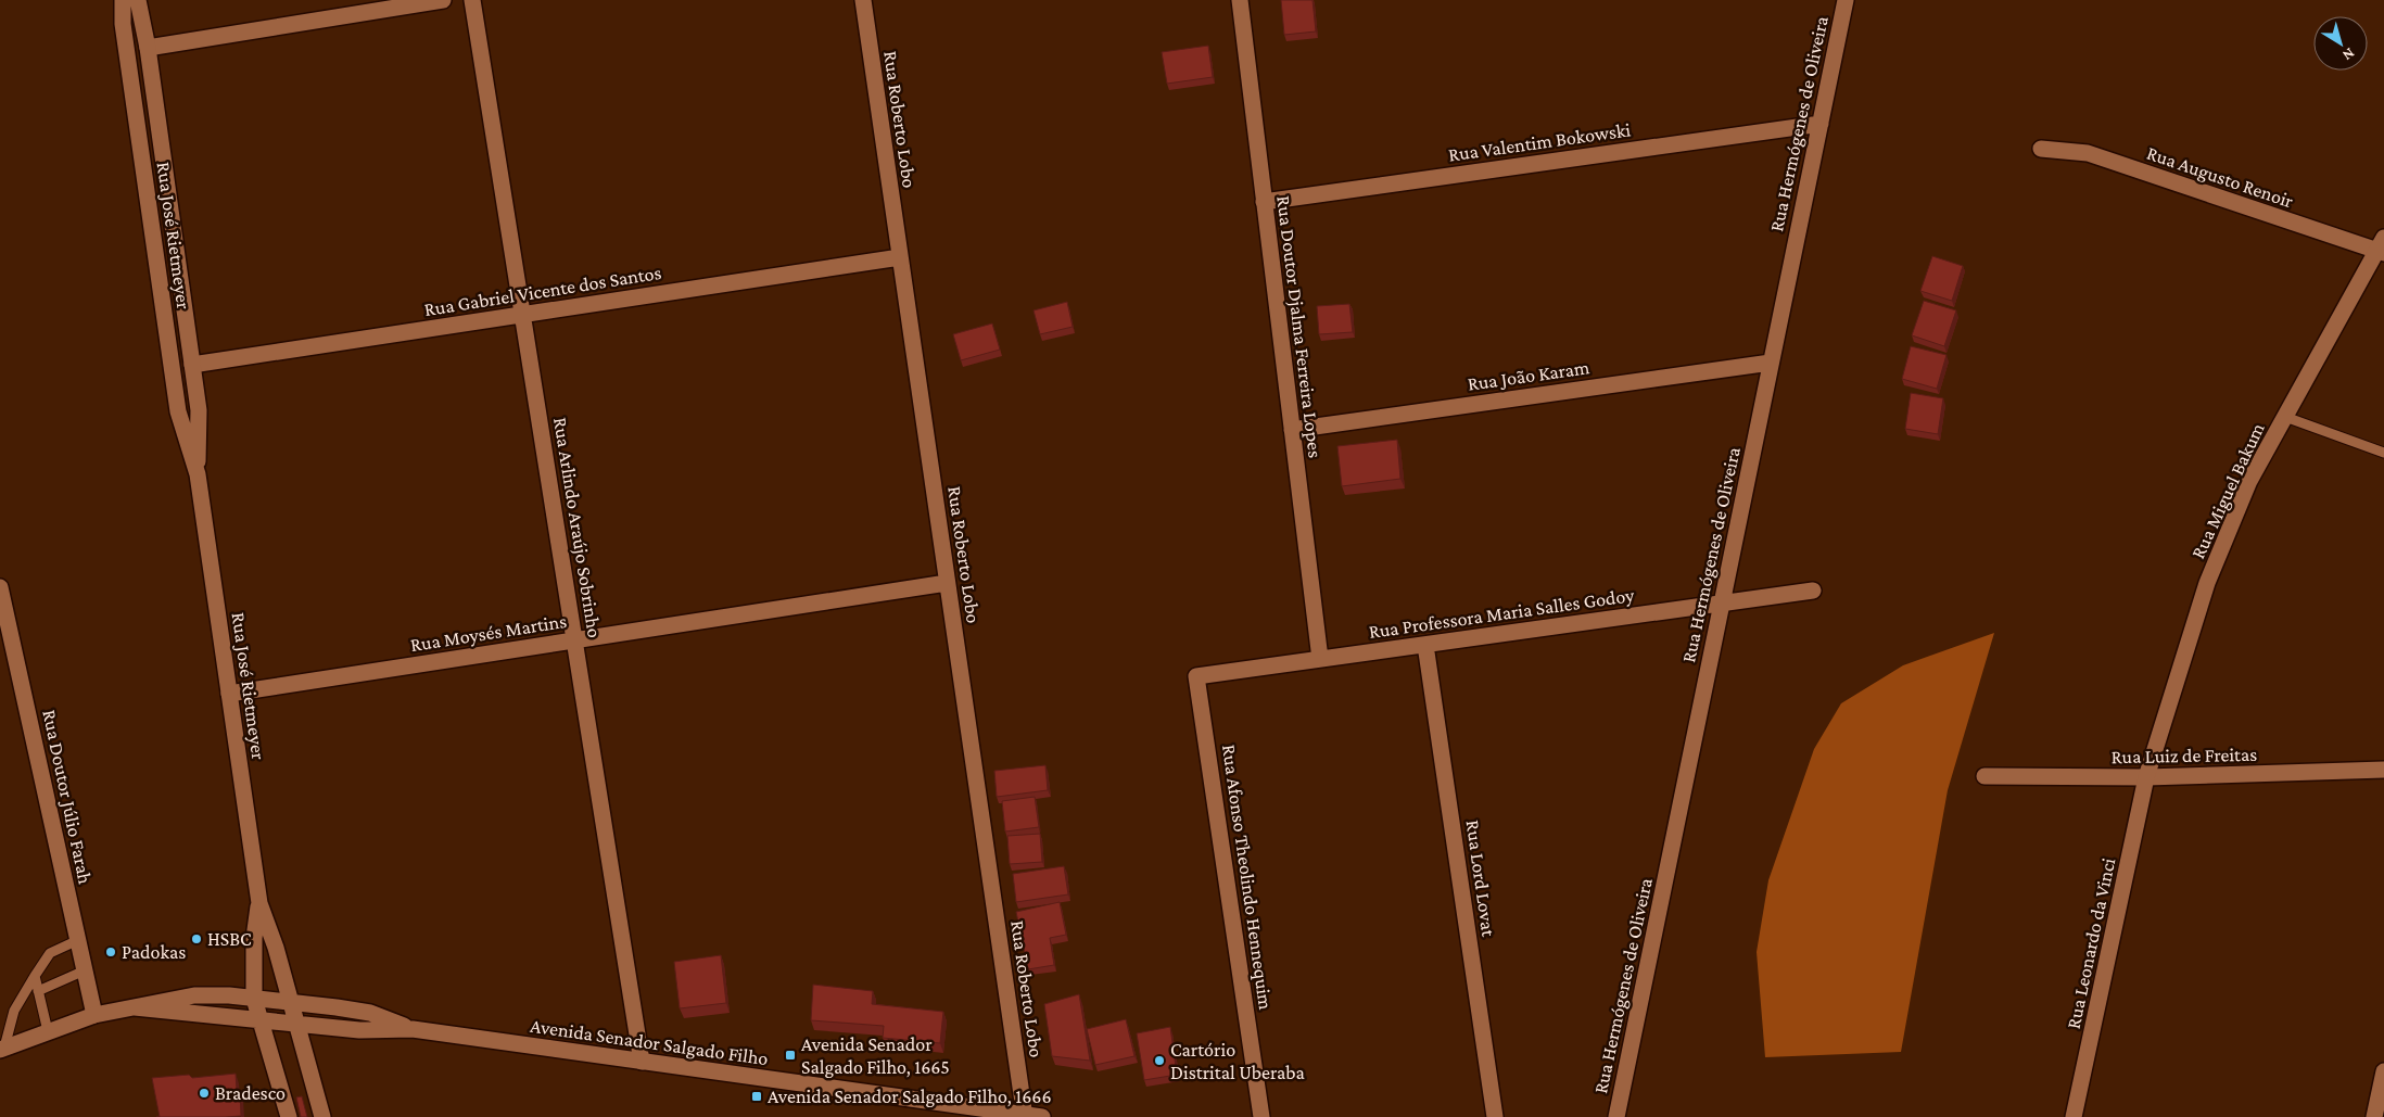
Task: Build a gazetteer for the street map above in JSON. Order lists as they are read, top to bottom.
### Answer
{
  "streets": {
    "street": [
      "Rua Roberto Lobo",
      "Rua Hermógenes de Oliveira",
      "Rua Valentim Bokowski",
      "Rua Augusto Renoir",
      "Rua José Rietmeyer",
      "Rua Gabriel Vicente dos Santos",
      "Rua Doutor Djalma Ferreira Lopes",
      "Rua João Karam",
      "Rua Miguel Bakum",
      "Rua Arlindo Araújo Sobrinho",
      "Rua Professora Maria Salles Godoy",
      "Rua Moysés Martins",
      "Rua Luiz de Freitas",
      "Rua Doutor Júlio Farah",
      "Rua Afonso Theolindo Hennequim",
      "Rua Lord Lovat",
      "Rua Leonardo da Vinci",
      "Avenida Senador Salgado Filho"
    ]
  },
  "crossings": [
    ["Rua Roberto Lobo", "Rua Gabriel Vicente dos Santos"],
    ["Rua Roberto Lobo", "Rua Moysés Martins"],
    ["Rua Roberto Lobo", "Avenida Senador Salgado Filho"],
    ["Rua Hermógenes de Oliveira", "Rua Valentim Bokowski"],
    ["Rua Hermógenes de Oliveira", "Rua João Karam"],
    ["Rua Hermógenes de Oliveira", "Rua Professora Maria Salles Godoy"],
    ["Rua Valentim Bokowski", "Rua Doutor Djalma Ferreira Lopes"],
    ["Rua Augusto Renoir", "Rua Miguel Bakum"],
    ["Rua José Rietmeyer", "Rua Gabriel Vicente dos Santos"],
    ["Rua José Rietmeyer", "Rua Moysés Martins"],
    ["Rua José Rietmeyer", "Avenida Senador Salgado Filho"],
    ["Rua Gabriel Vicente dos Santos", "Rua Arlindo Araújo Sobrinho"],
    ["Rua Doutor Djalma Ferreira Lopes", "Rua João Karam"],
    ["Rua Doutor Djalma Ferreira Lopes", "Rua Professora Maria Salles Godoy"],
    ["Rua Miguel Bakum", "Rua Luiz de Freitas"],
    ["Rua Miguel Bakum", "Rua Leonardo da Vinci"],
    ["Rua Arlindo Araújo Sobrinho", "Rua Moysés Martins"],
    ["Rua Arlindo Araújo Sobrinho", "Avenida Senador Salgado Filho"],
    ["Rua Professora Maria Salles Godoy", "Rua Afonso Theolindo Hennequim"],
    ["Rua Professora Maria Salles Godoy", "Rua Lord Lovat"],
    ["Rua Luiz de Freitas", "Rua Leonardo da Vinci"],
    ["Rua Doutor Júlio Farah", "Avenida Senador Salgado Filho"]
  ],
  "places": {
    "other": [
      "HSBC",
      "Padokas",
      "Cartório Distrital Uberaba",
      "Bradesco"
    ],
    "transit": ["Avenida Senador Salgado Filho, 1665", "Avenida Senador Salgado Filho, 1666"]
  },
  "north": "bottom right"
}
